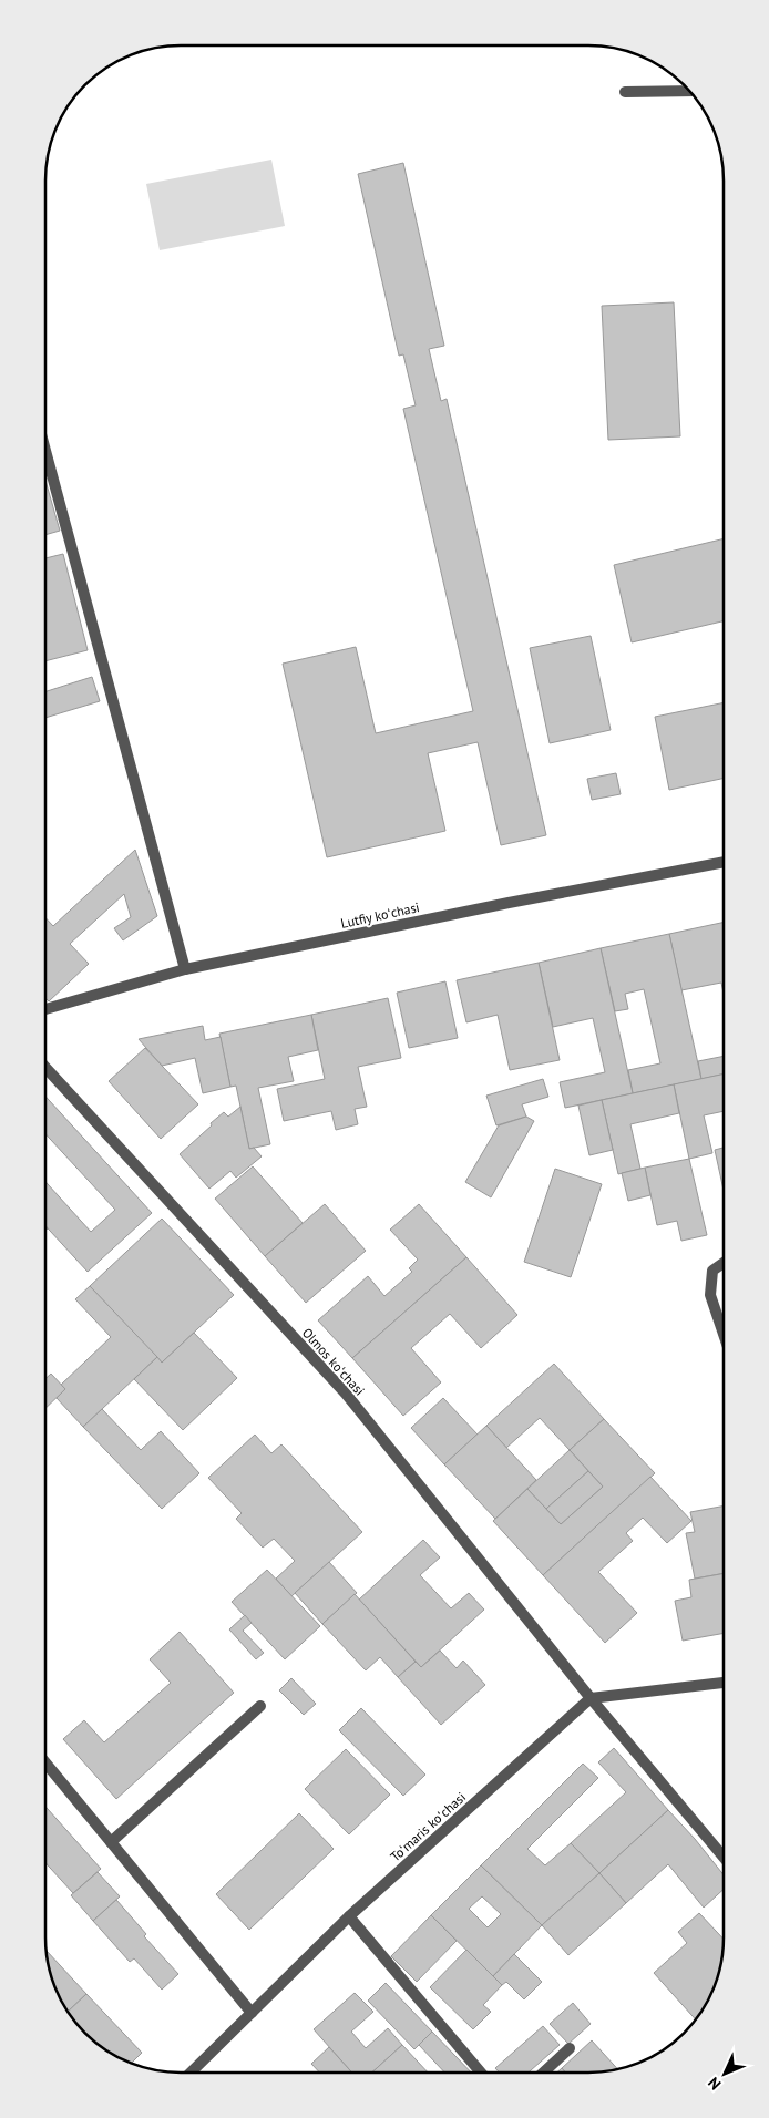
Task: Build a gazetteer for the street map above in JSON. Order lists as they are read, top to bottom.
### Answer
{
  "streets": {
    "street": ["Lutfiy koʻchasi", "Olmos koʻchasi", "Toʻmaris koʻchasi"]
  },
  "crossings": [
    ["Olmos koʻchasi", "Toʻmaris koʻchasi"]
  ],
  "north": "bottom left"
}
